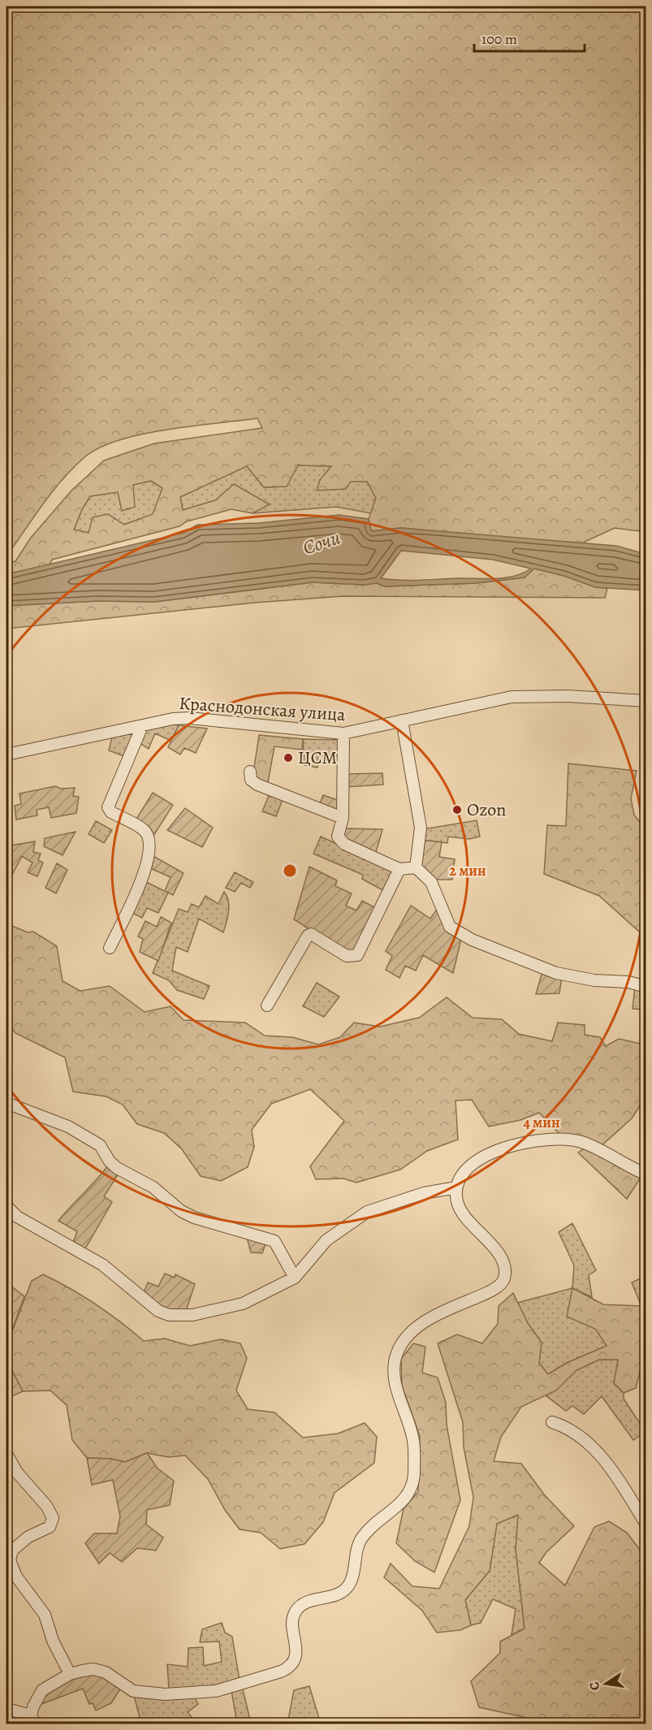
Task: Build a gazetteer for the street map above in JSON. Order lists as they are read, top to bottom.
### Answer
{
  "streets": {
    "street": ["Краснодонская улица"]
  },
  "water": ["Сочи"],
  "places": ["ЦСМ", "Ozon"],
  "scale_bar": "100 m",
  "north": "left",
  "rings": ["2 мин", "4 мин"]
}
